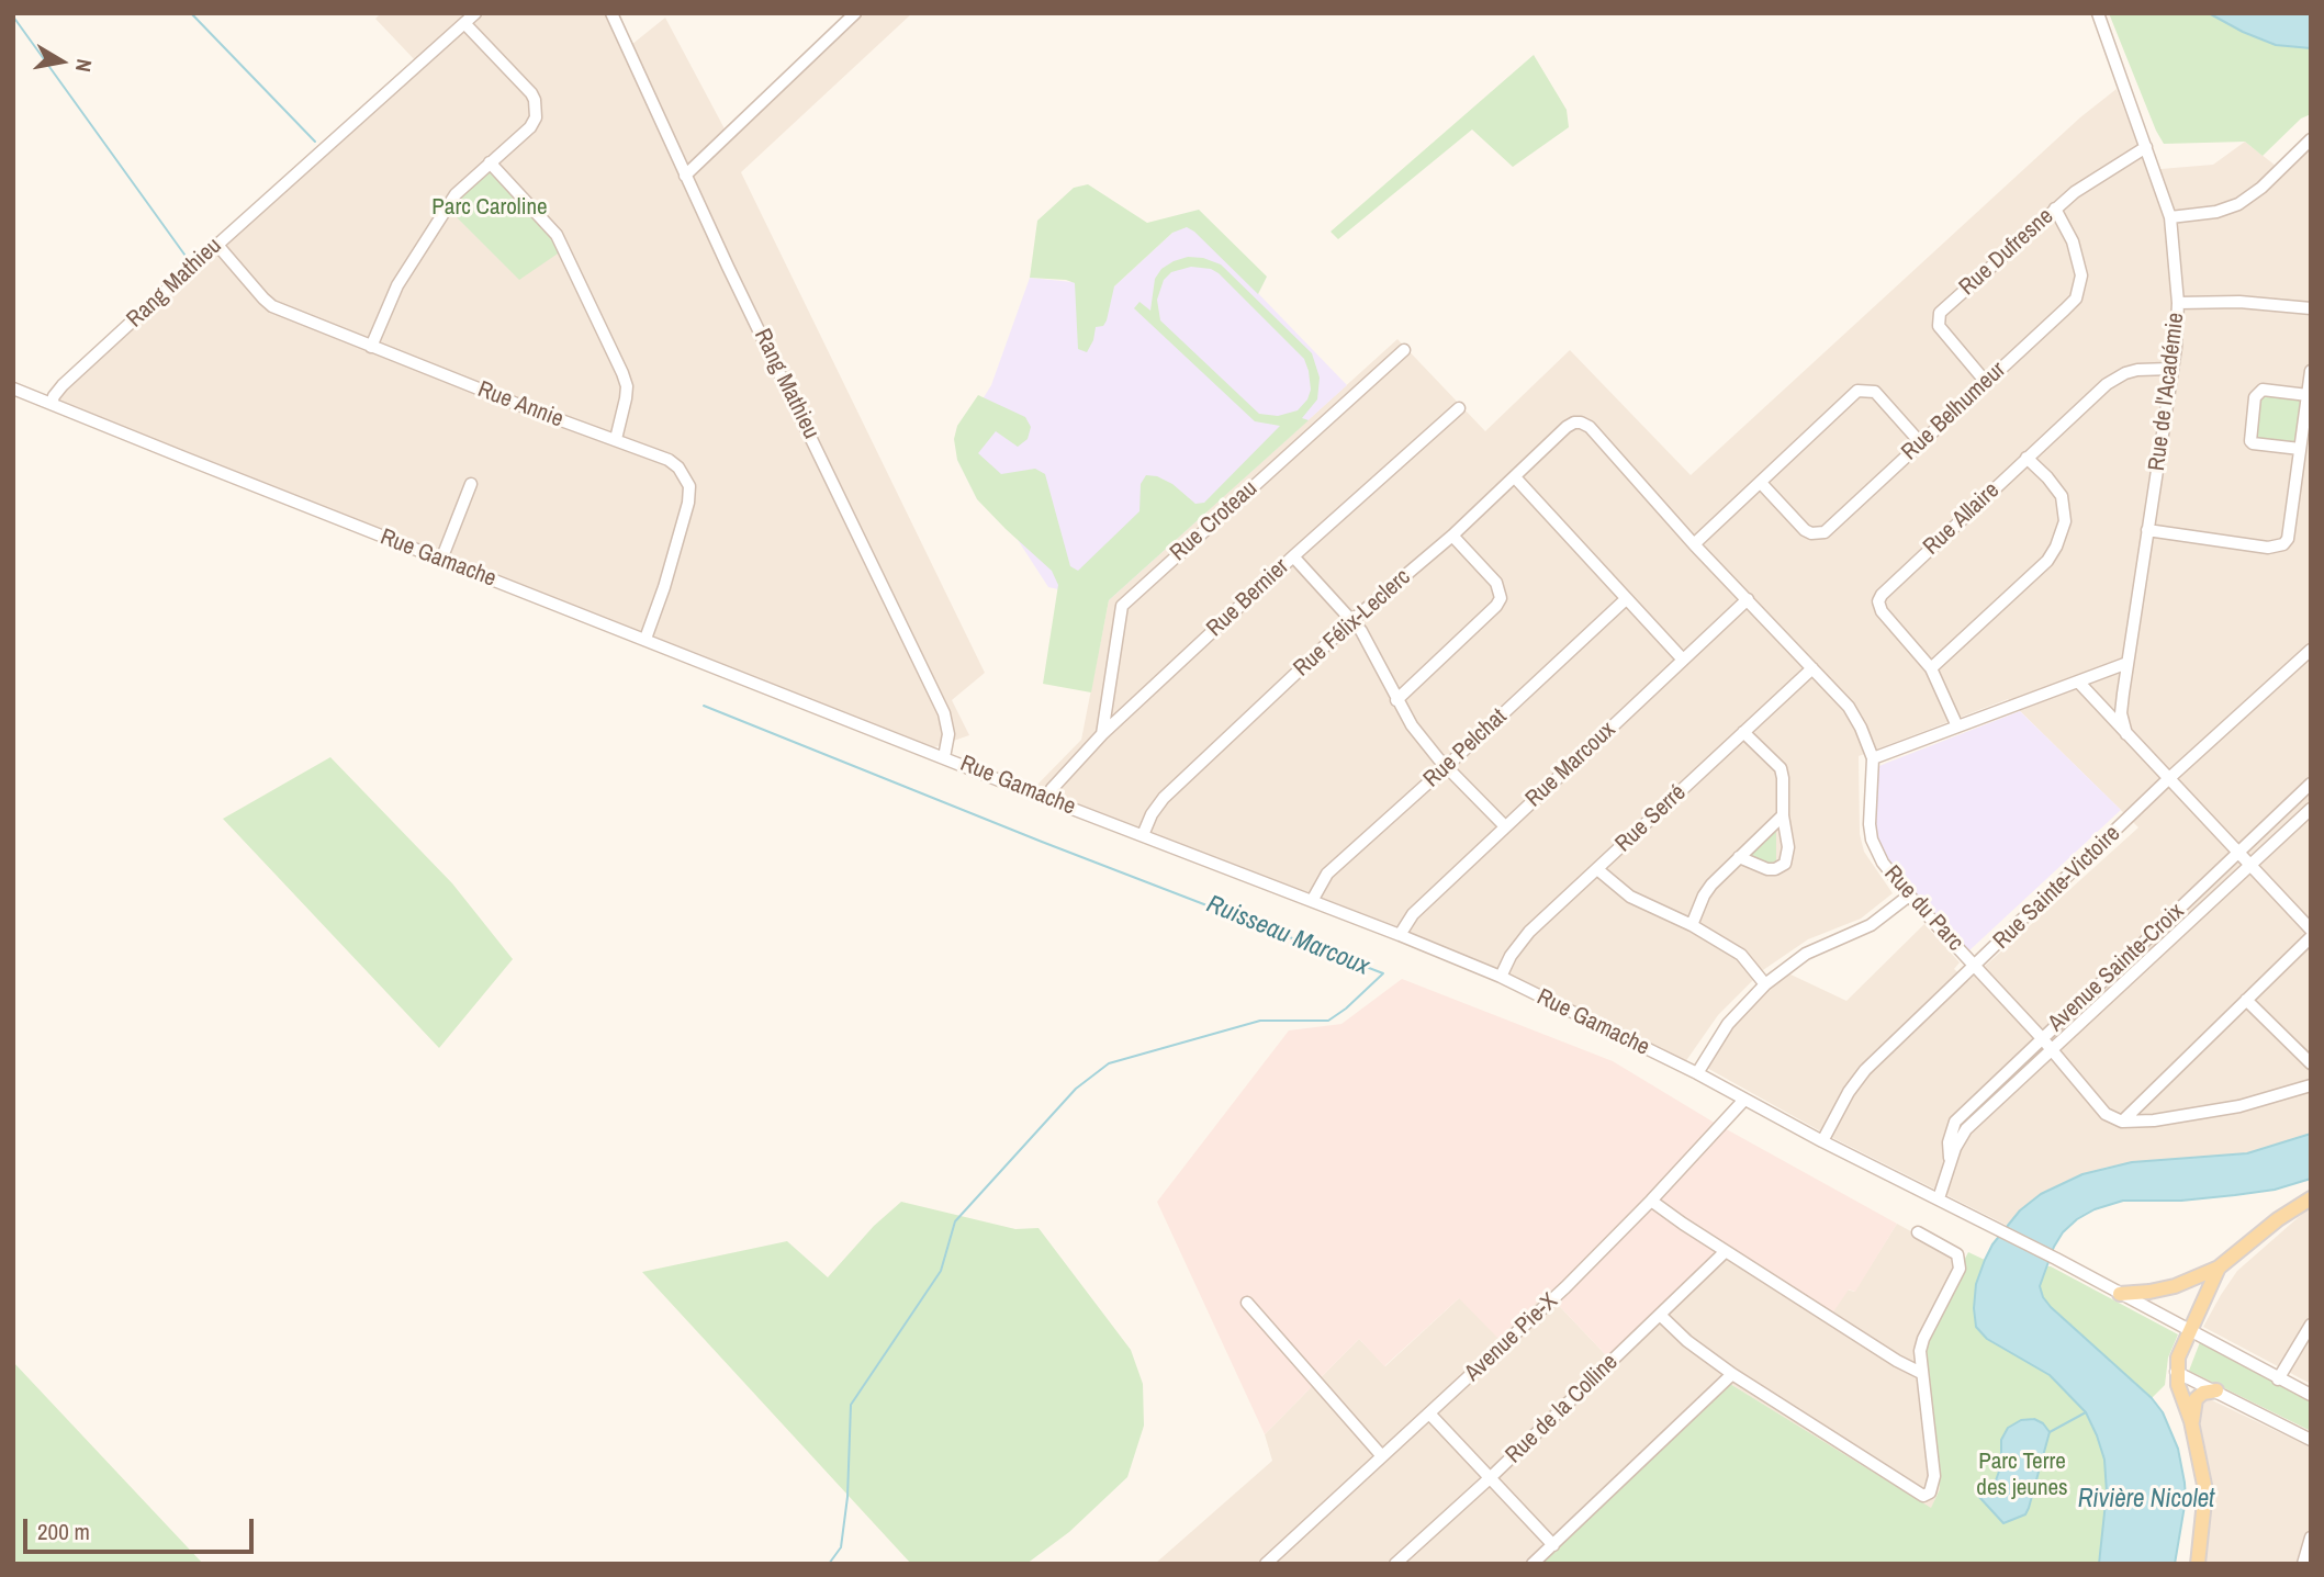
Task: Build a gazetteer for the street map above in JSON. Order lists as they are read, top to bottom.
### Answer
{
  "streets": {
    "street": [
      "Rue Dufresne",
      "Rang Mathieu",
      "Rue de l'Académie",
      "Rue Annie",
      "Rue Belhumeur",
      "Rue Allaire",
      "Rue Croteau",
      "Rue Gamache",
      "Rue Bernier",
      "Rue Félix-Leclerc",
      "Rue Pelchat",
      "Rue Marcoux",
      "Rue Serré",
      "Rue Sainte-Victoire",
      "Rue du Parc",
      "Avenue Sainte-Croix",
      "Avenue Pie-X",
      "Rue de la Colline"
    ]
  },
  "crossings": [
    ["Rue Dufresne", "Rue de l'Académie"],
    ["Rue Dufresne", "Rue Belhumeur"],
    ["Rang Mathieu", "Rue Annie"],
    ["Rang Mathieu", "Rue Gamache"],
    ["Rue de l'Académie", "Rue Allaire"],
    ["Rue Annie", "Rue Gamache"],
    ["Rue Croteau", "Rue Bernier"],
    ["Rue Gamache", "Rue Bernier"],
    ["Rue Gamache", "Rue Félix-Leclerc"],
    ["Rue Gamache", "Rue Pelchat"],
    ["Rue Gamache", "Rue Marcoux"],
    ["Rue Gamache", "Rue Serré"],
    ["Rue Gamache", "Rue Sainte-Victoire"],
    ["Rue Gamache", "Avenue Sainte-Croix"],
    ["Rue Gamache", "Avenue Pie-X"],
    ["Rue Félix-Leclerc", "Rue du Parc"],
    ["Rue Marcoux", "Rue du Parc"],
    ["Rue Serré", "Rue du Parc"],
    ["Rue Sainte-Victoire", "Rue du Parc"],
    ["Rue du Parc", "Avenue Sainte-Croix"]
  ],
  "water": ["Ruisseau Marcoux", "Rivière Nicolet"],
  "parks": ["Parc Caroline", "Parc Terre des jeunes"],
  "scale_bar": "200 m",
  "north": "right"
}
